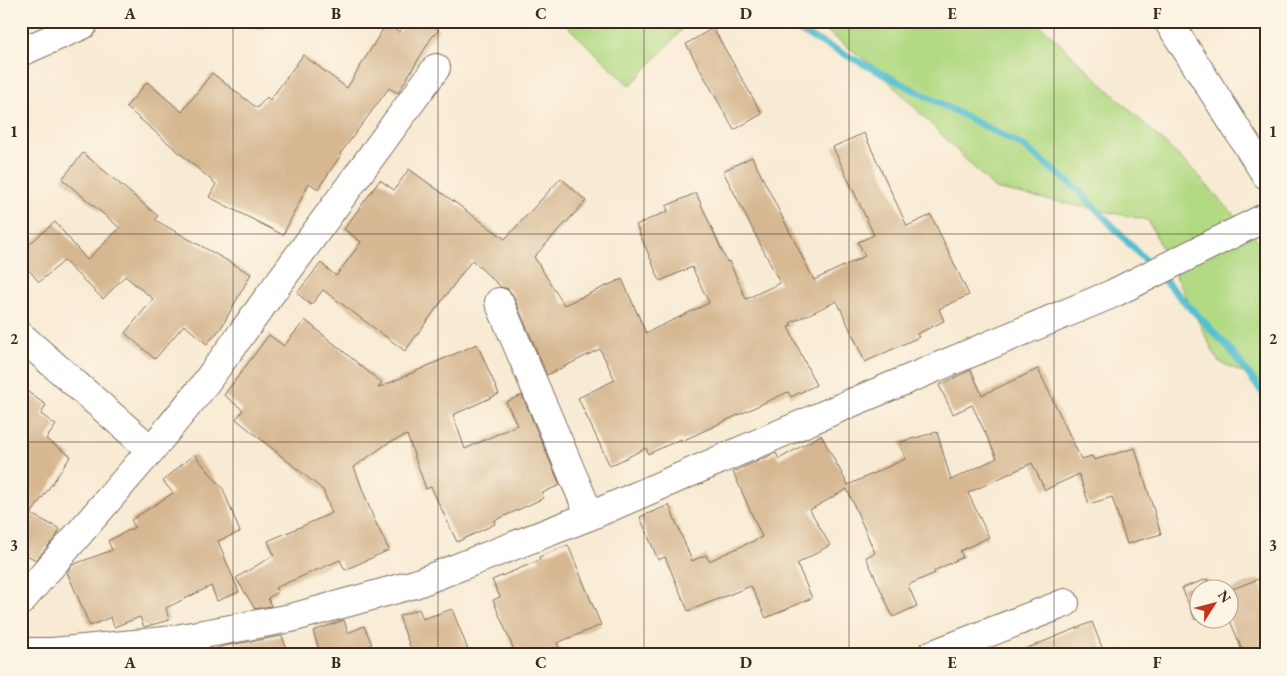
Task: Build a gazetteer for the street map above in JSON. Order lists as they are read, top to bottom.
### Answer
{
  "north": "top right",
  "grid": {
    "columns": [
      "A",
      "B",
      "C",
      "D",
      "E",
      "F"
    ],
    "rows": ["1", "2", "3"]
  }
}
